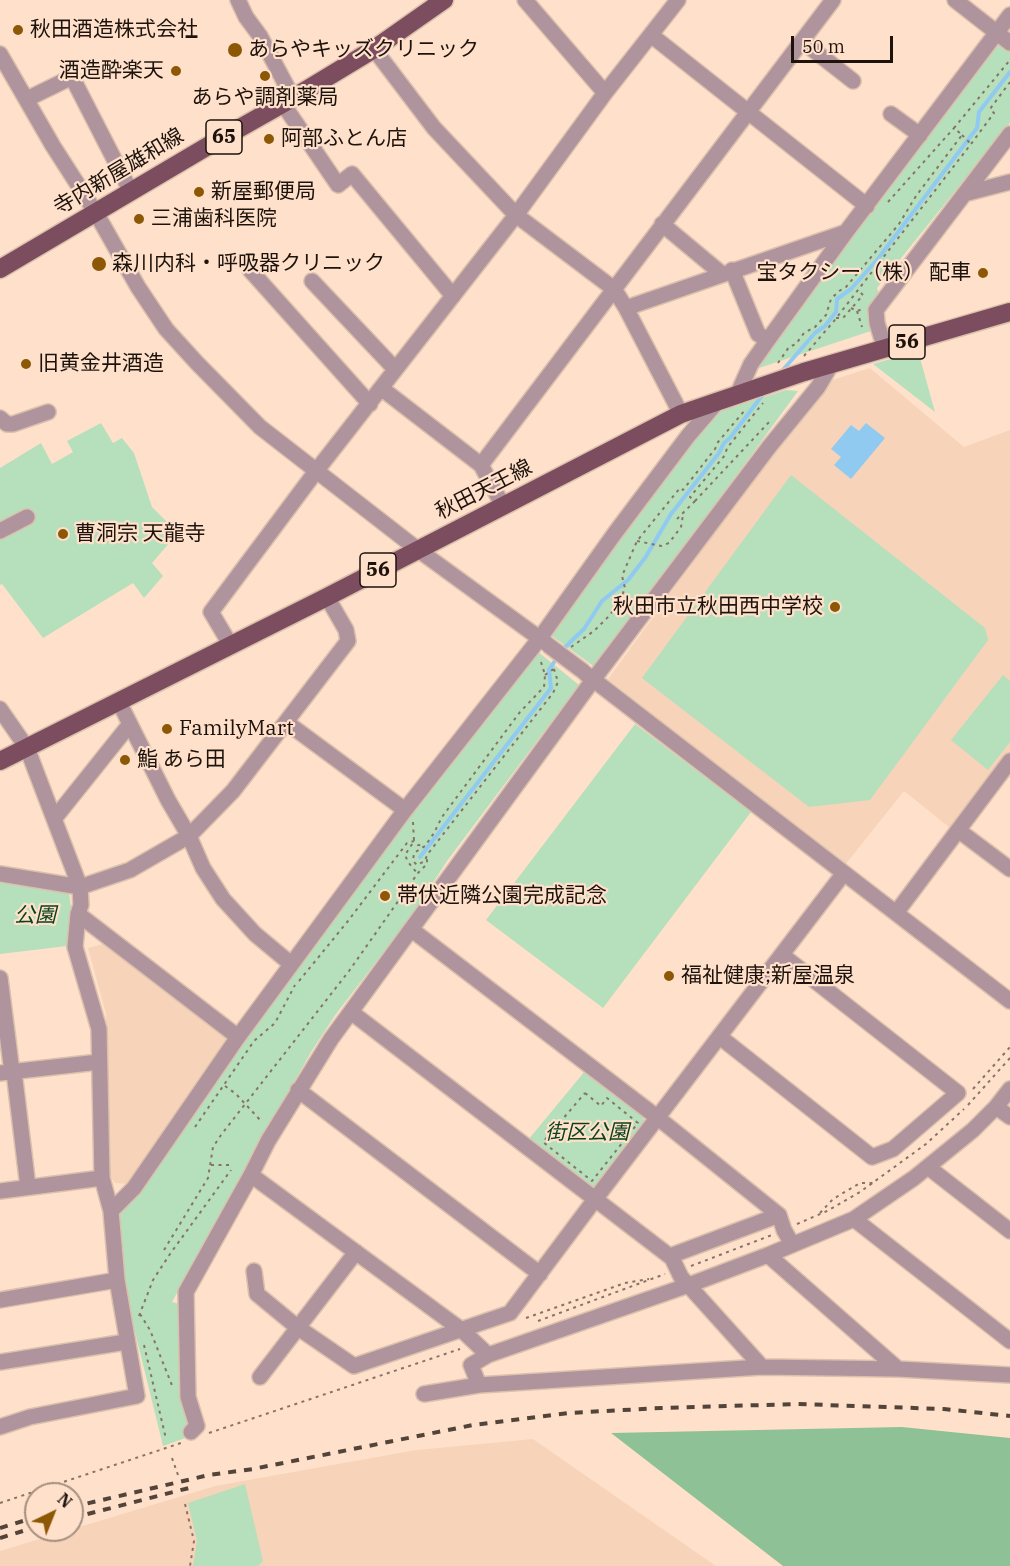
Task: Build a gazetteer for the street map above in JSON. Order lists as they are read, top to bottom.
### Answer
{
  "streets": {
    "main road": [
      "65",
      "寺内新屋雄和線",
      "56",
      "秋田天王線"
    ]
  },
  "parks": ["公園", "街区公園"],
  "places": [
    "秋田酒造株式会社",
    "あらやキッズクリニック",
    "酒造酔楽天",
    "あらや調剤薬局",
    "阿部ふとん店",
    "新屋郵便局",
    "三浦歯科医院",
    "森川内科・呼吸器クリニック",
    "宝タクシー（株） 配車",
    "旧黄金井酒造",
    "曹洞宗 天龍寺",
    "秋田市立秋田西中学校",
    "FamilyMart",
    "鮨 あら田",
    "帯伏近隣公園完成記念",
    "福祉健康;新屋温泉"
  ],
  "scale_bar": "50 m",
  "north": "top right"
}
